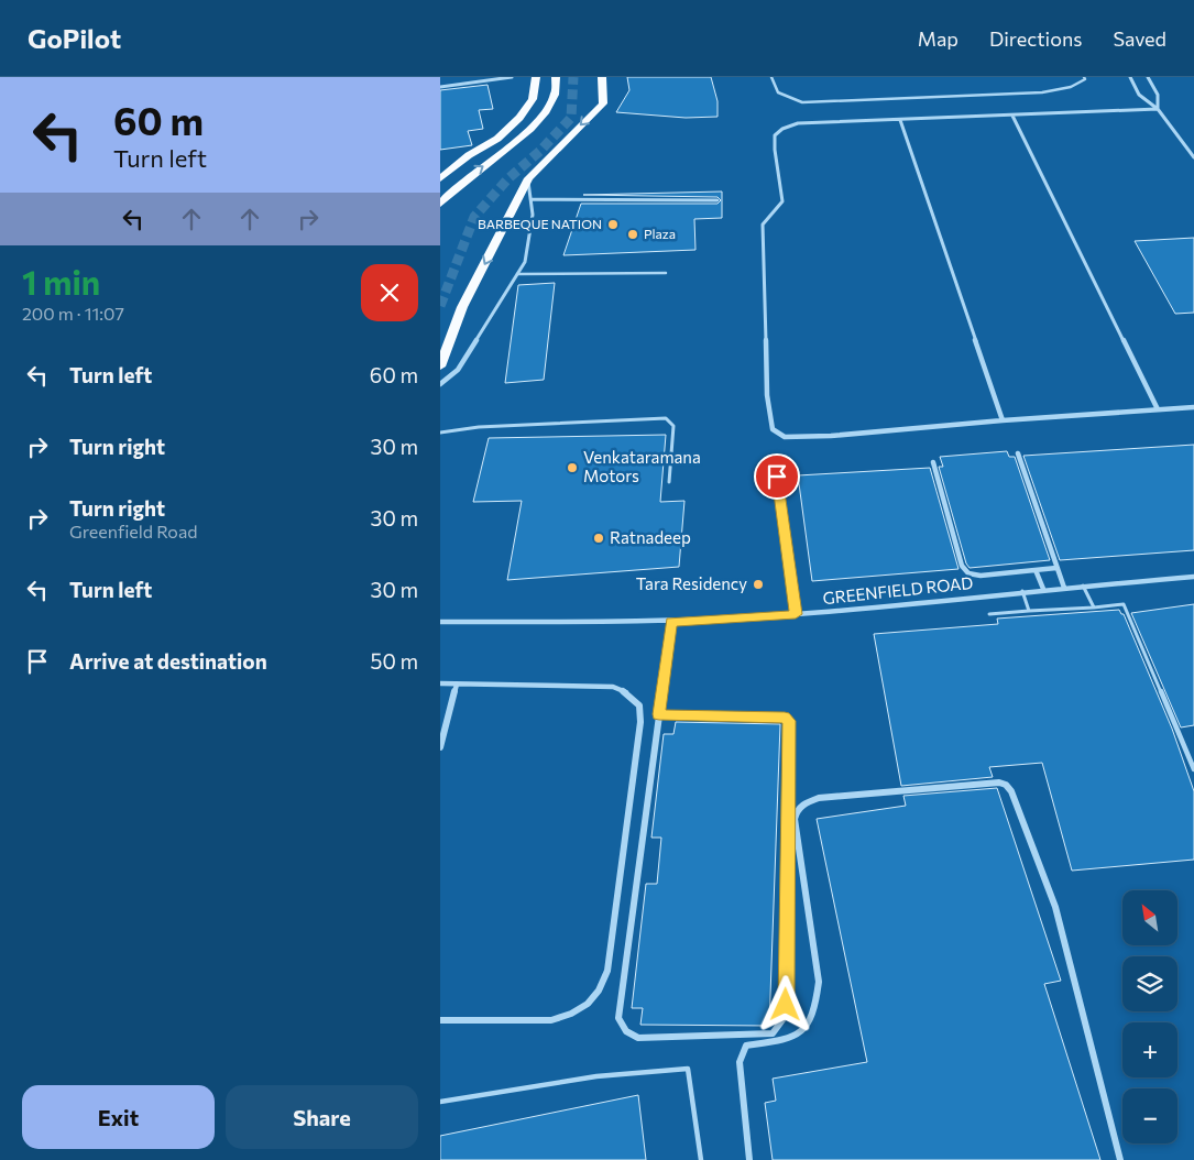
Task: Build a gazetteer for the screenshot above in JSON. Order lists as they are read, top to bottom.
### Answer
{
  "streets": {
    "street": ["GREENFIELD ROAD"]
  },
  "places": [
    "BARBEQUE NATION",
    "Plaza",
    "Venkataramana Motors",
    "Ratnadeep",
    "Tara Residency"
  ],
  "north": "top left",
  "page": {
    "header": "GoPilot",
    "nav": ["Map", "Directions", "Saved"],
    "turn": ["60 m", "Turn left"],
    "heading": ["1 min", "200 m · 11:07"],
    "list": [
      {
        "name": "Turn left",
        "value": "60 m"
      },
      {
        "name": "Turn right",
        "value": "30 m"
      },
      {
        "name": "Turn right",
        "note": "Greenfield Road",
        "value": "30 m"
      },
      {
        "name": "Turn left",
        "value": "30 m"
      },
      {
        "name": "Arrive at destination",
        "value": "50 m"
      }
    ],
    "map_buttons": ["+", "−"],
    "buttons": ["Exit", "Share"]
  }
}
